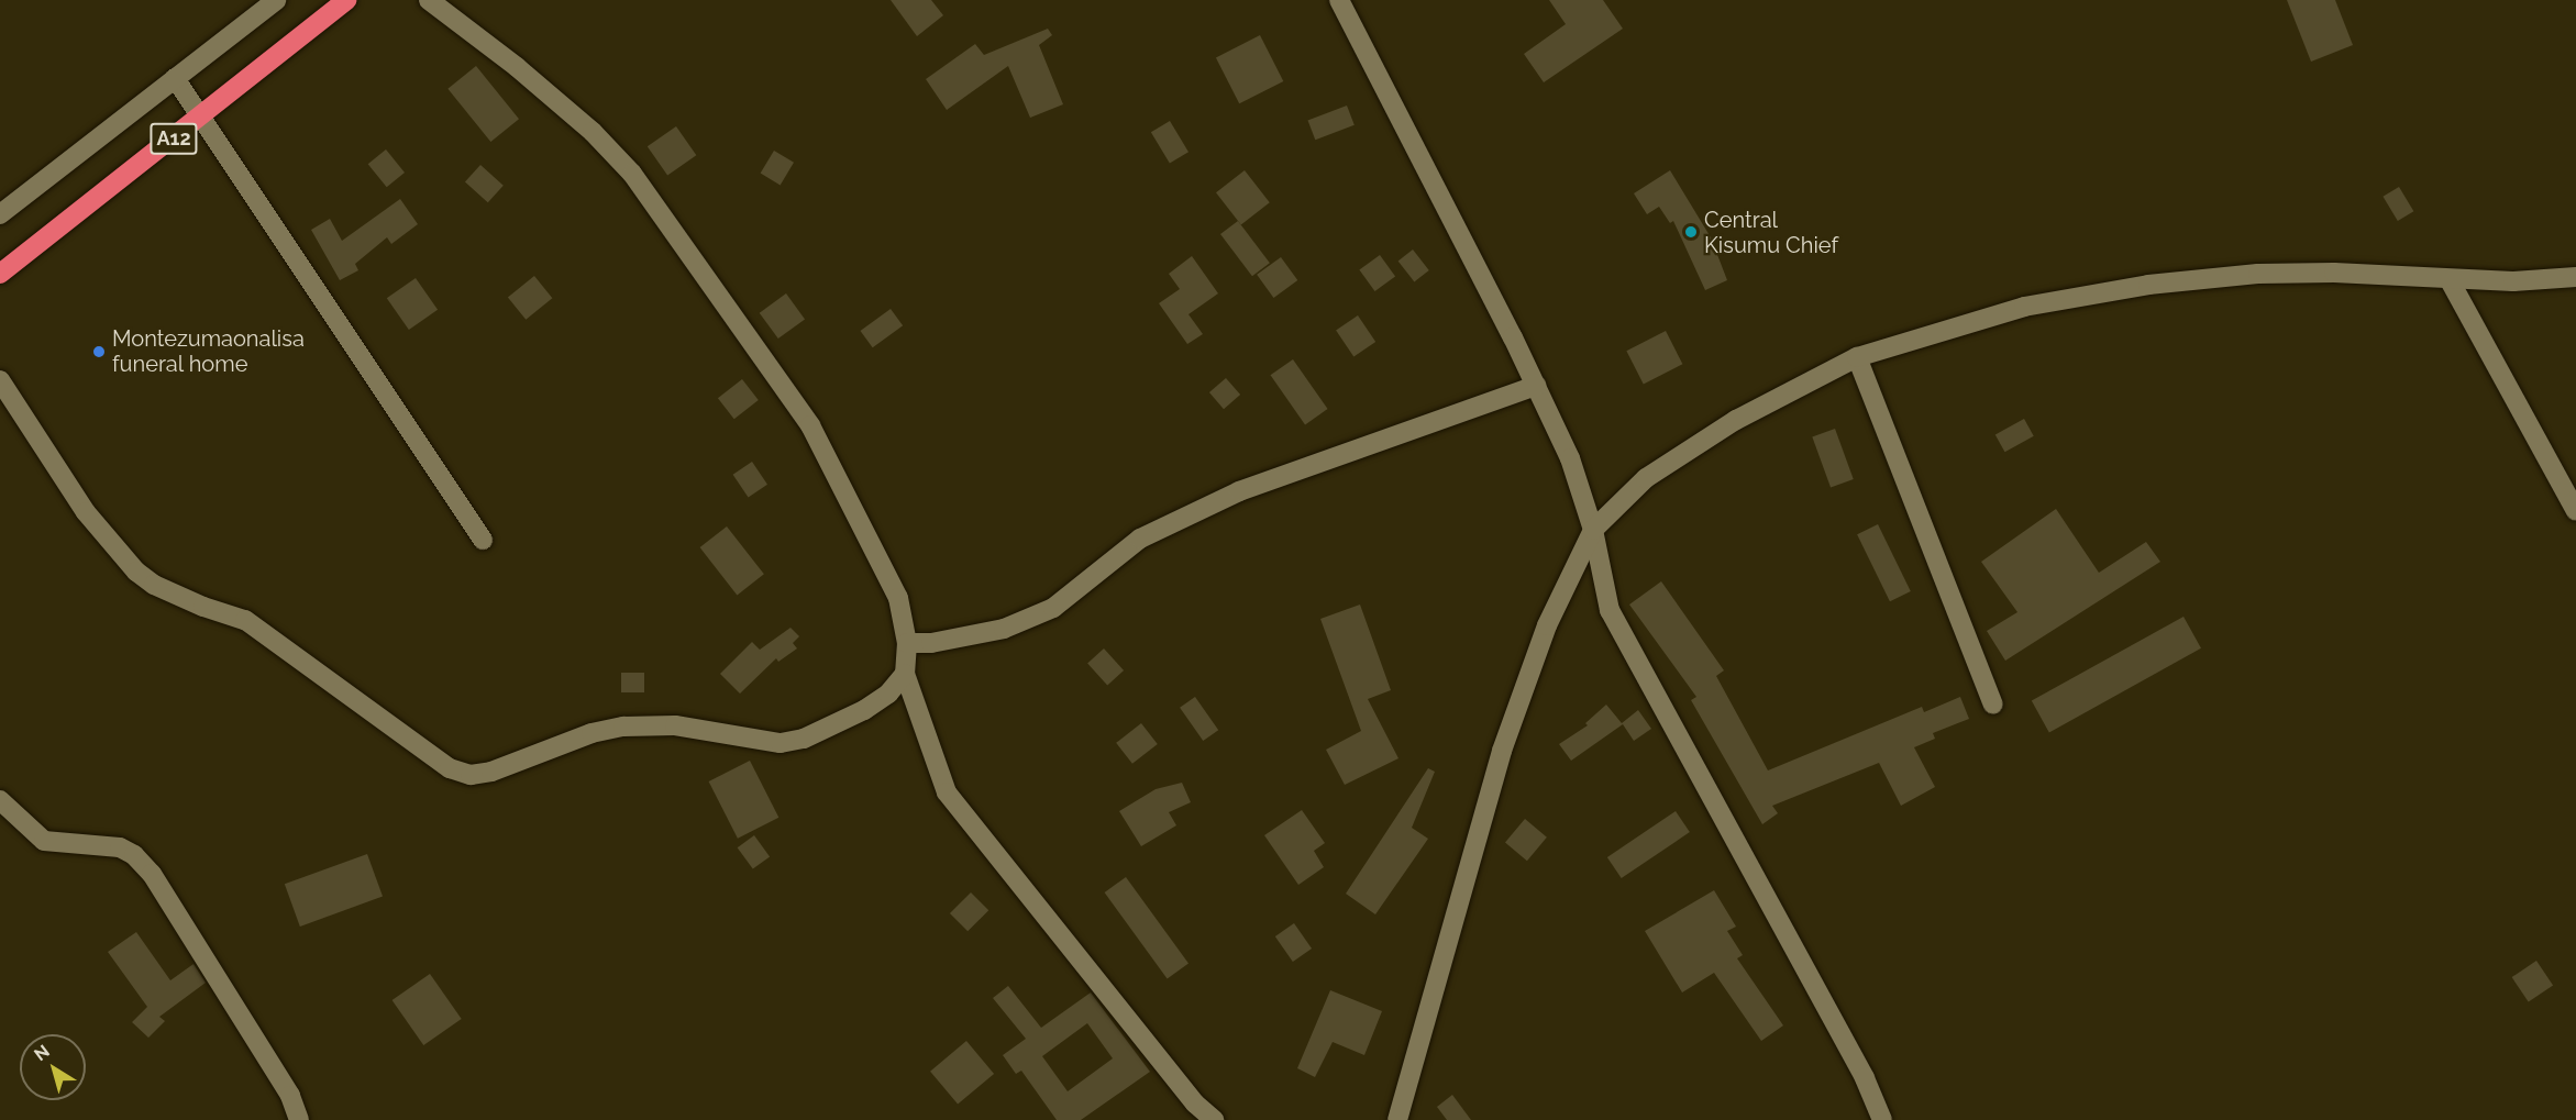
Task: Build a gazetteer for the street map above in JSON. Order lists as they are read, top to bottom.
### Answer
{
  "streets": {
    "highway": ["A12"]
  },
  "places": ["Central Kisumu Chief", "Montezumaonalisa funeral home"],
  "north": "top left"
}
